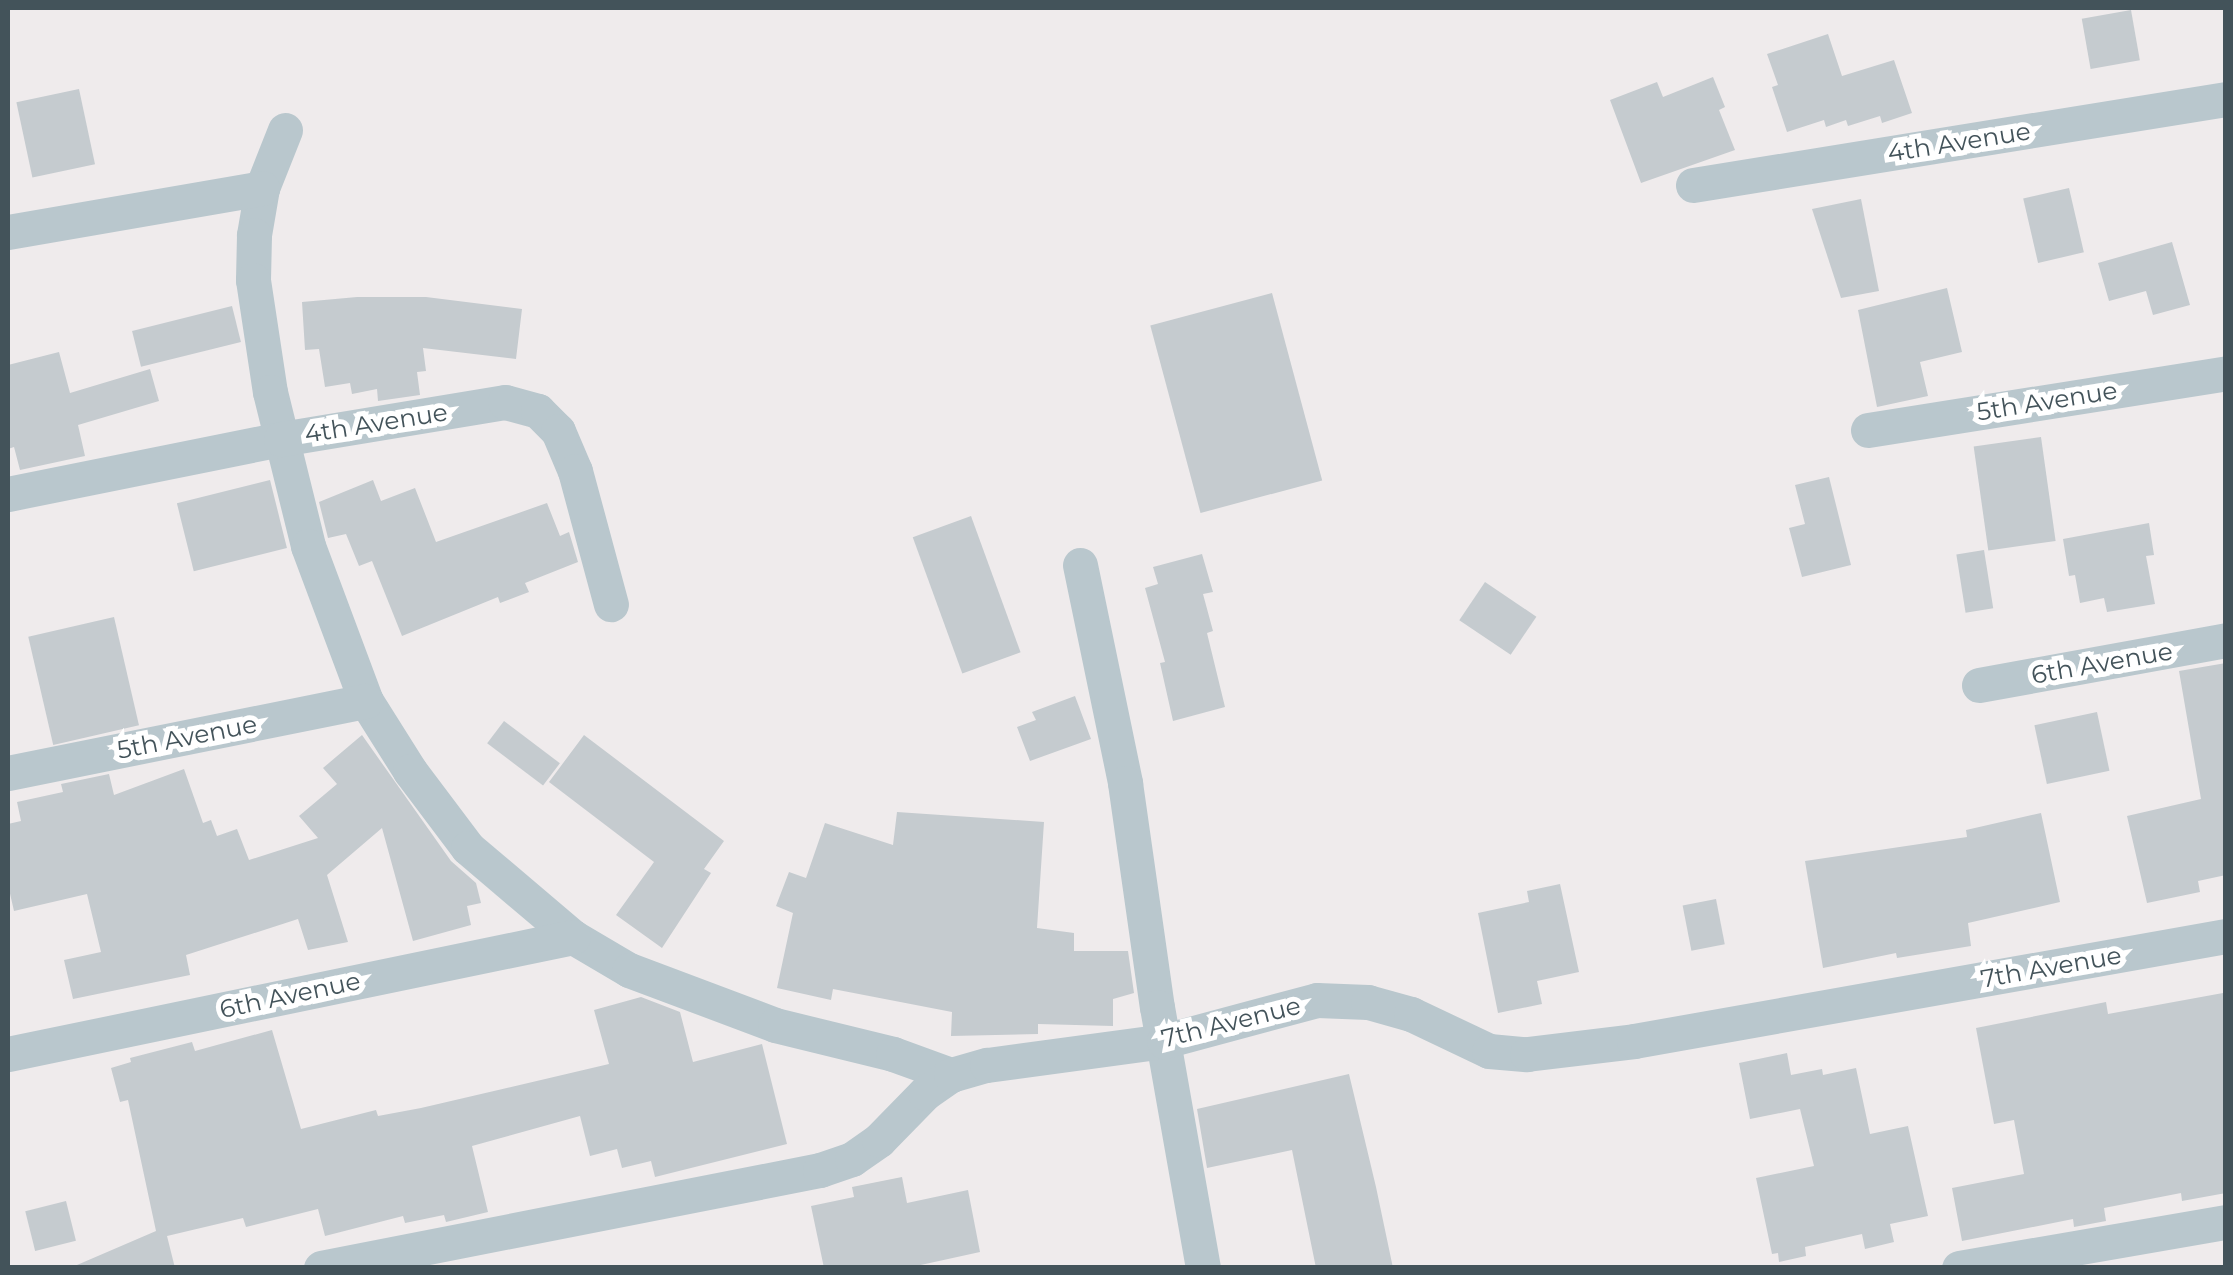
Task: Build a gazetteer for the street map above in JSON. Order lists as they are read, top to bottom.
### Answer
{
  "streets": {
    "street": [
      "4th Avenue",
      "5th Avenue",
      "6th Avenue",
      "7th Avenue"
    ]
  }
}
